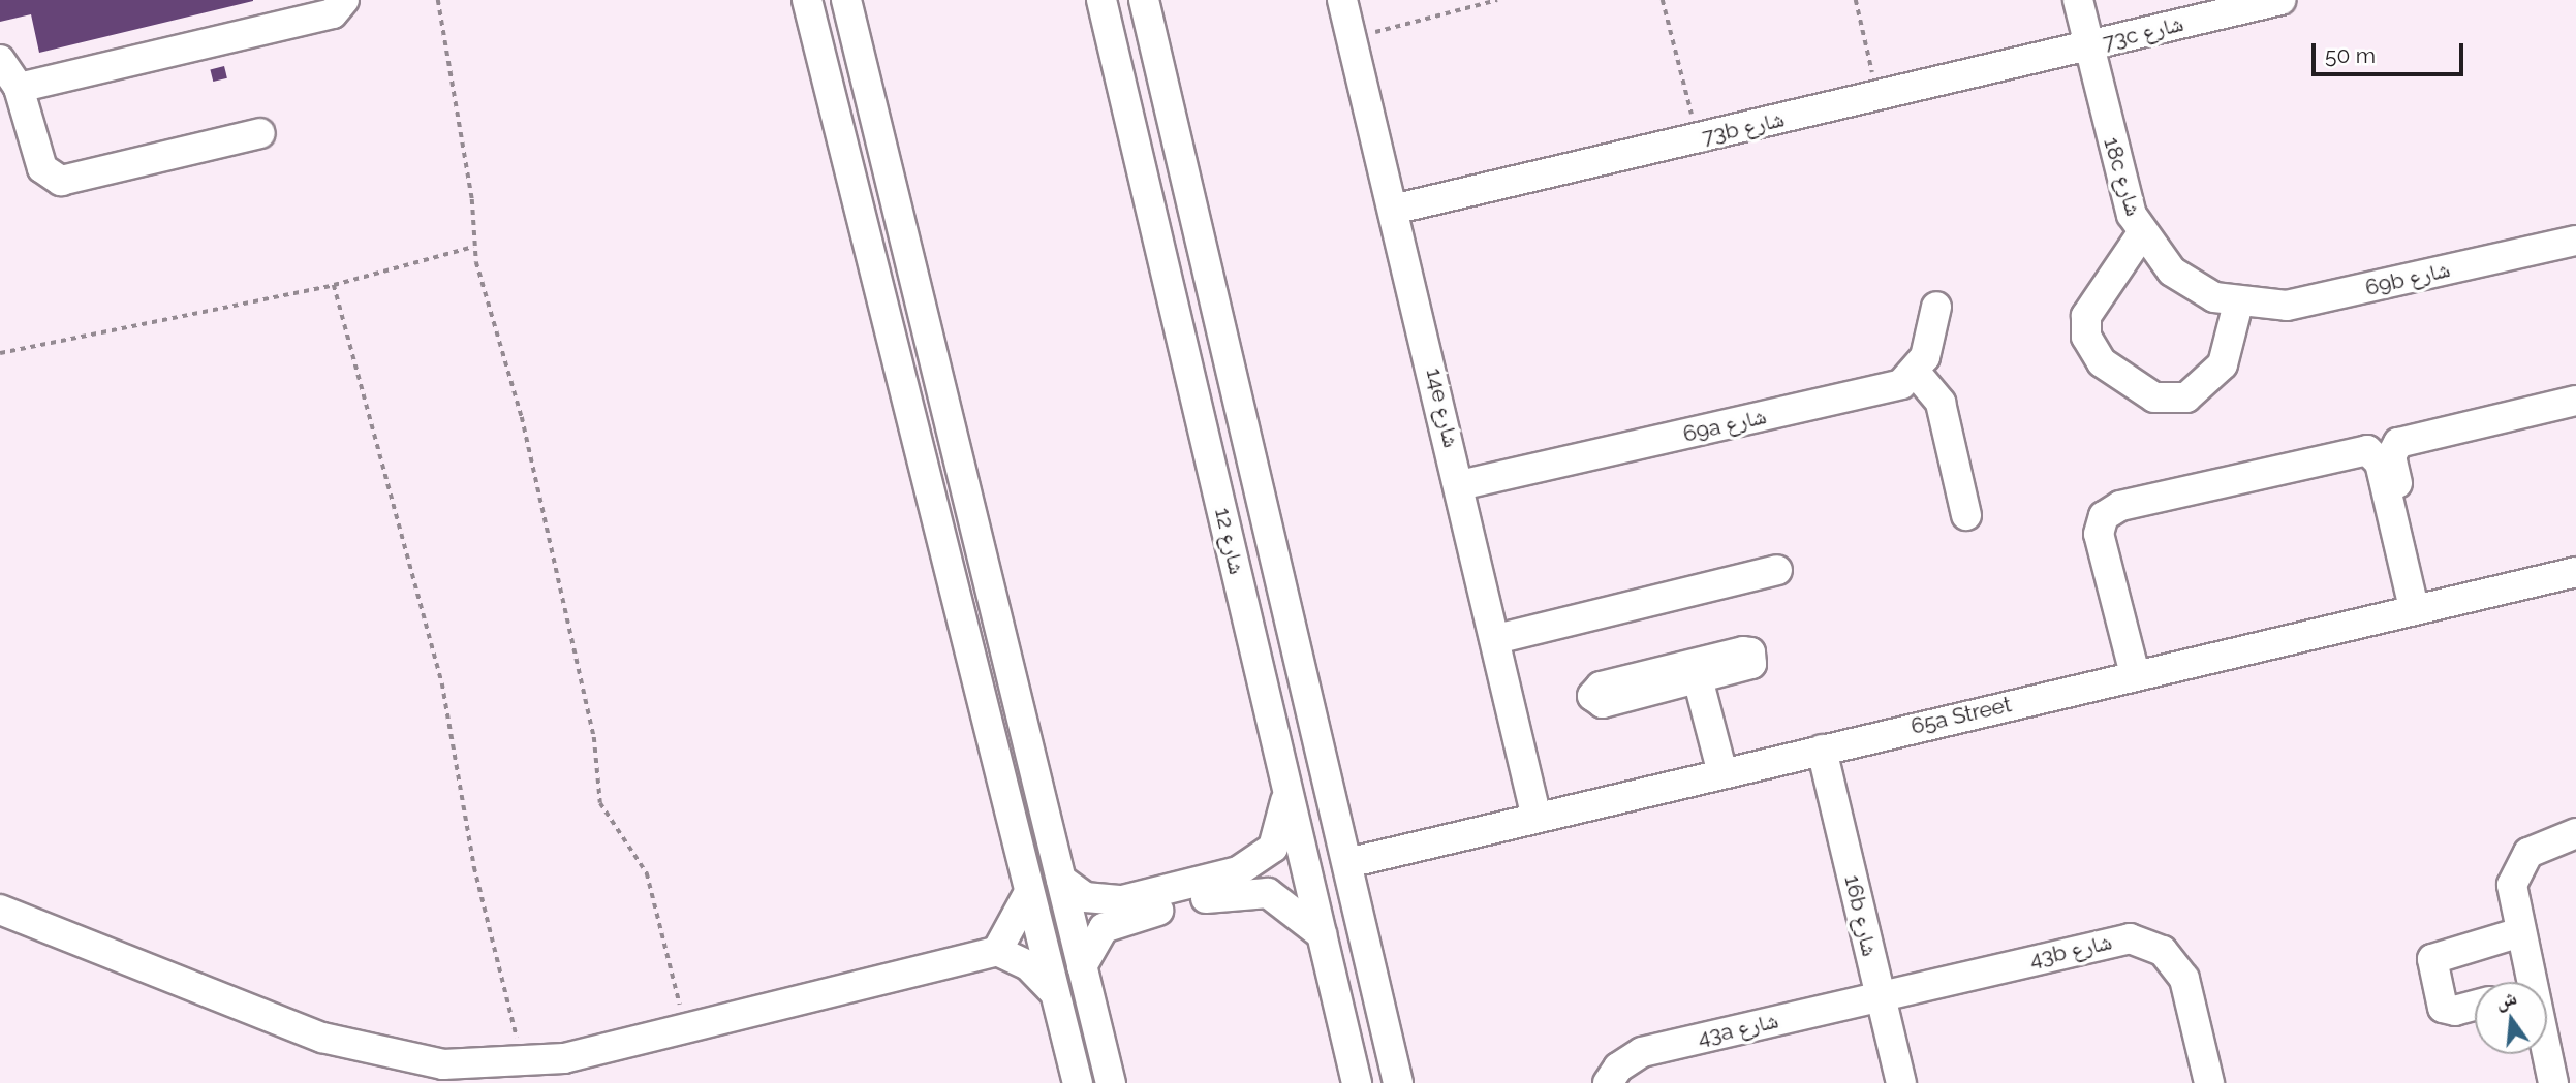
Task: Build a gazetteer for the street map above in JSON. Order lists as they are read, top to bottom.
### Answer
{
  "streets": {
    "street": [
      "73c شارع",
      "73b شارع",
      "18c شارع",
      "69b شارع",
      "14e شارع",
      "69a شارع",
      "شارع 12",
      "65a Street",
      "16b شارع",
      "43b شارع",
      "43a شارع"
    ]
  },
  "crossings": [
    ["73c شارع", "73b شارع"],
    ["73c شارع", "18c شارع"],
    ["73b شارع", "18c شارع"],
    ["73b شارع", "14e شارع"],
    ["18c شارع", "69b شارع"],
    ["14e شارع", "69a شارع"],
    ["14e شارع", "65a Street"],
    ["شارع 12", "65a Street"],
    ["65a Street", "16b شارع"],
    ["16b شارع", "43b شارع"],
    ["16b شارع", "43a شارع"],
    ["43b شارع", "43a شارع"]
  ],
  "scale_bar": "50 m",
  "north": "top"
}
